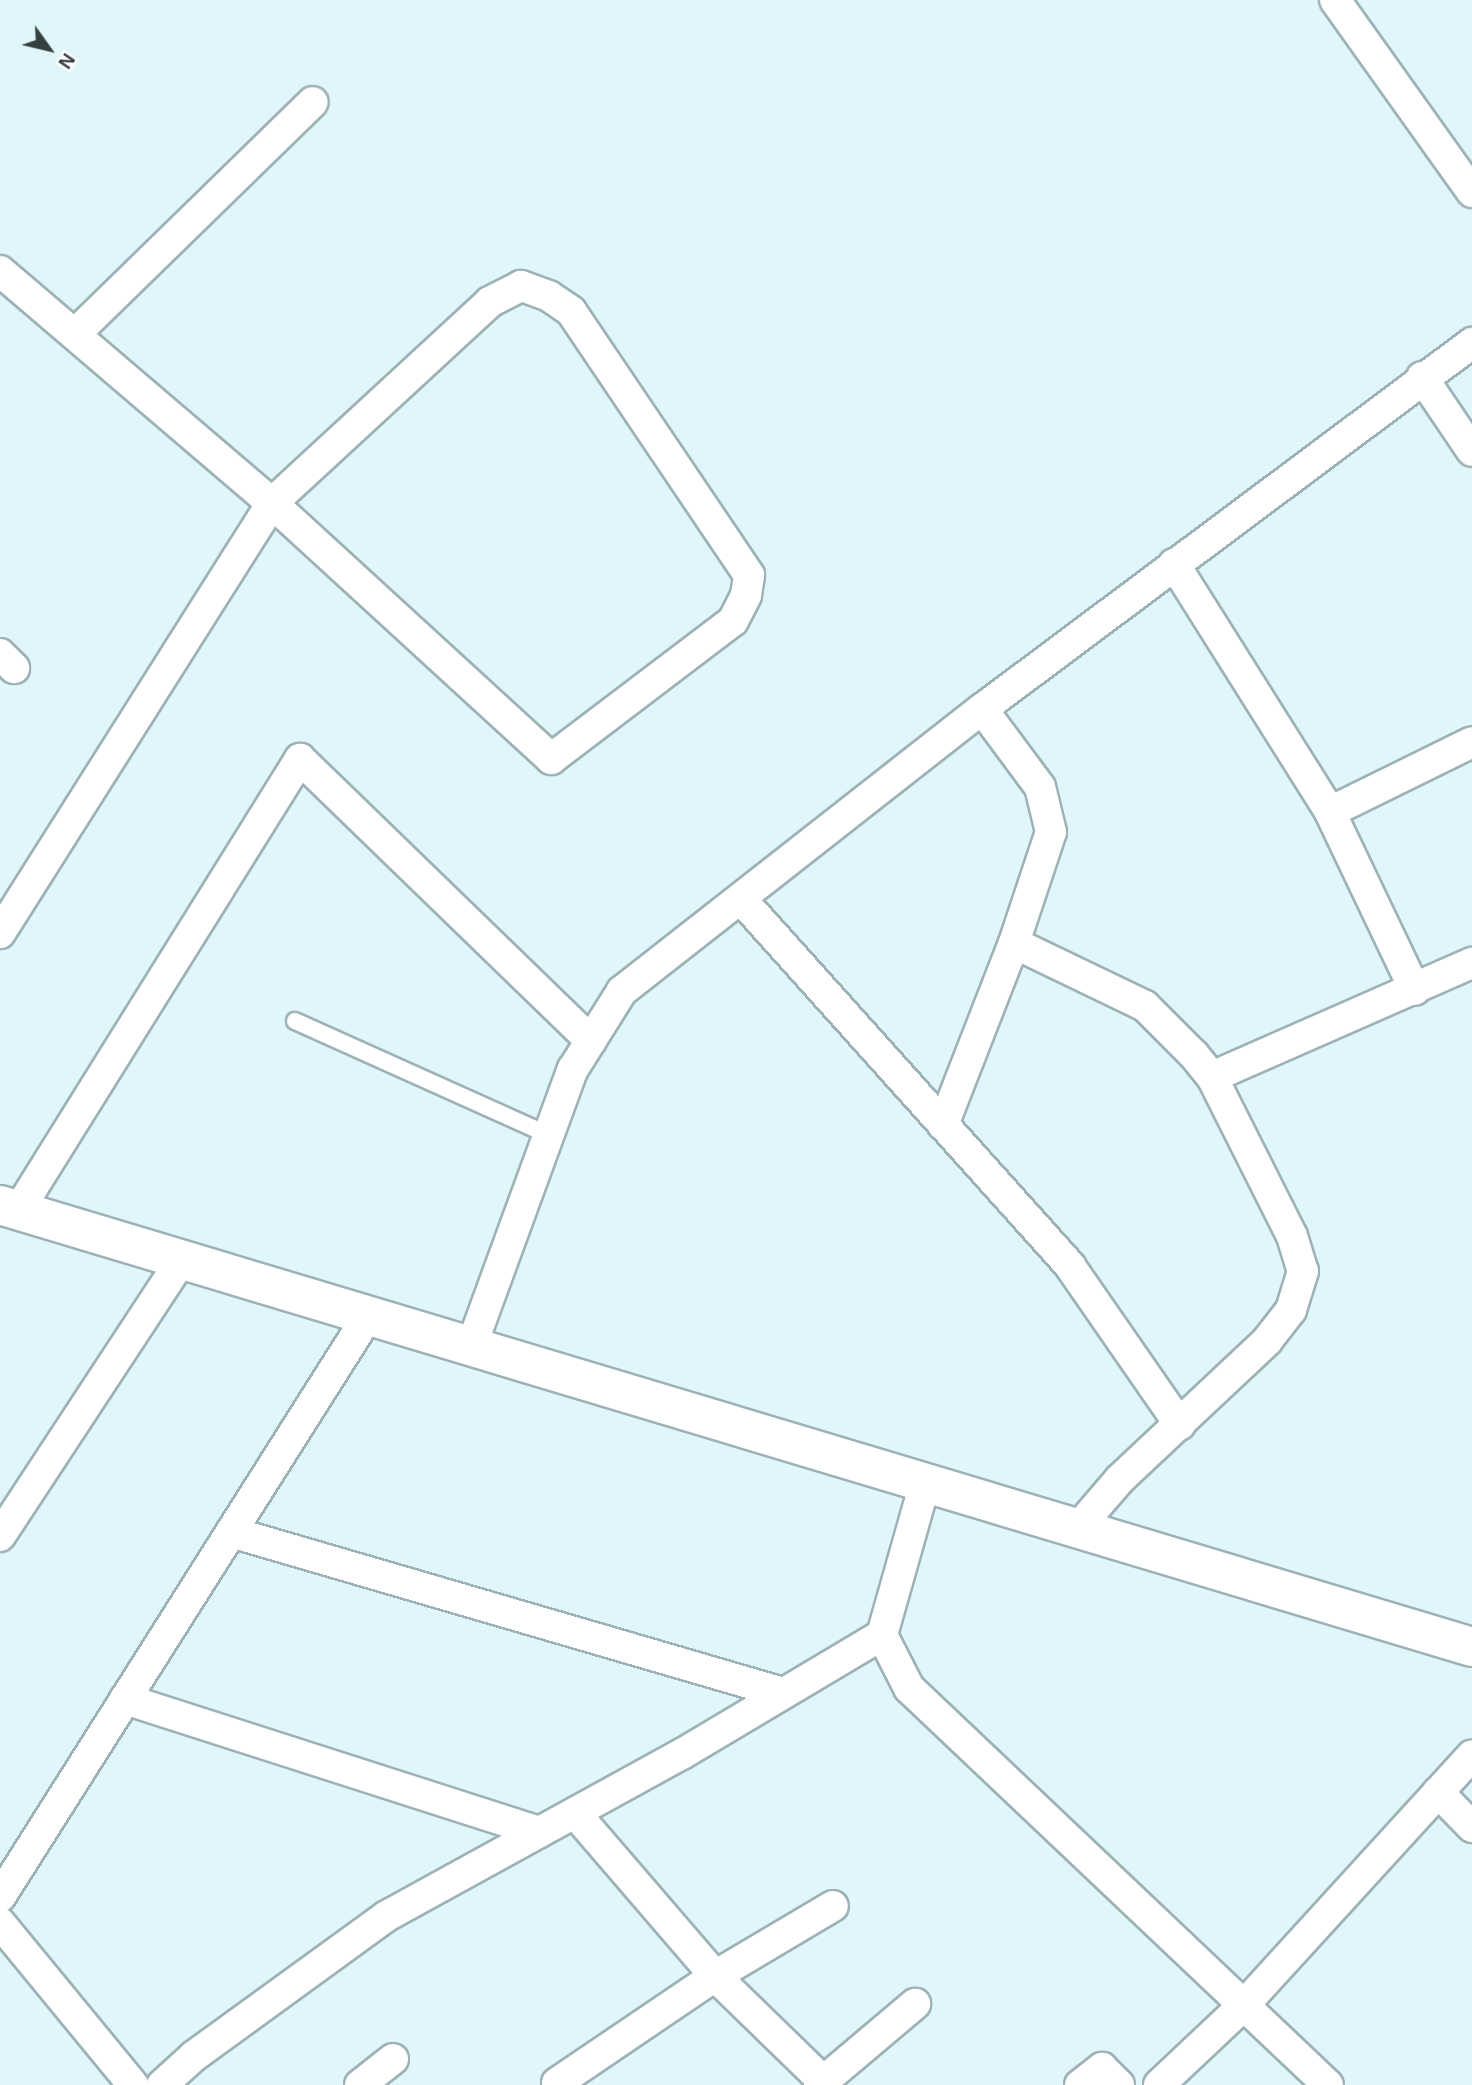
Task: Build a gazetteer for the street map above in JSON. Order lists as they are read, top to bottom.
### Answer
{
  "north": "bottom right"
}
